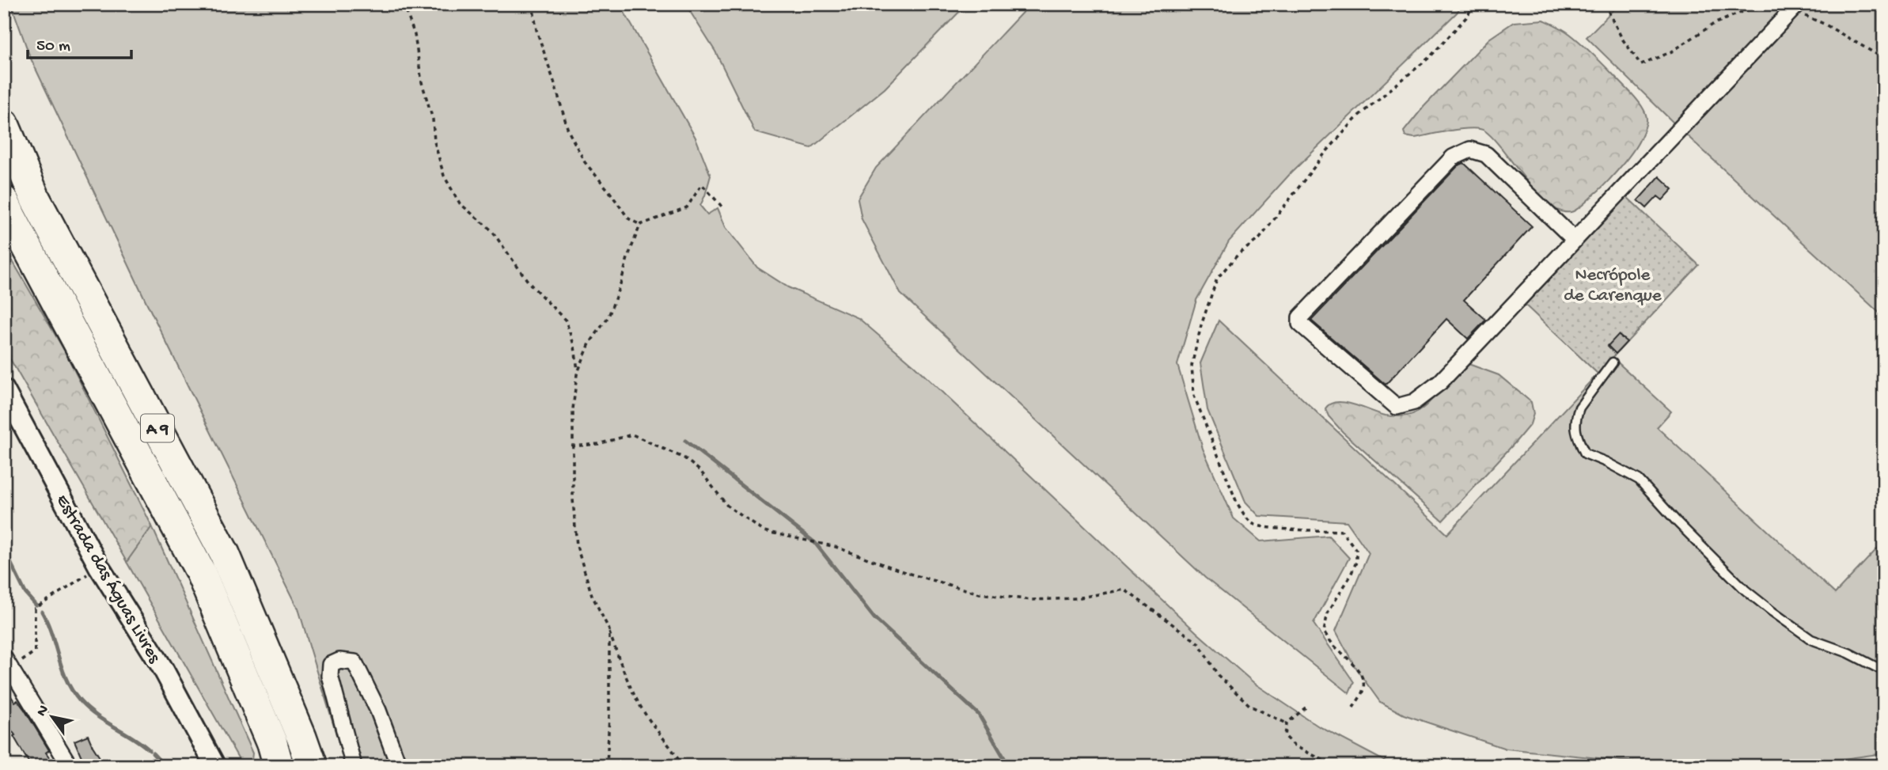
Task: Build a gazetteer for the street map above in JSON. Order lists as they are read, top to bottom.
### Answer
{
  "streets": {
    "highway": ["A 9"],
    "street": ["Estrada das Águas Livres"]
  },
  "parks": ["Necrópole de Carenque"],
  "scale_bar": "50 m",
  "north": "top left"
}
